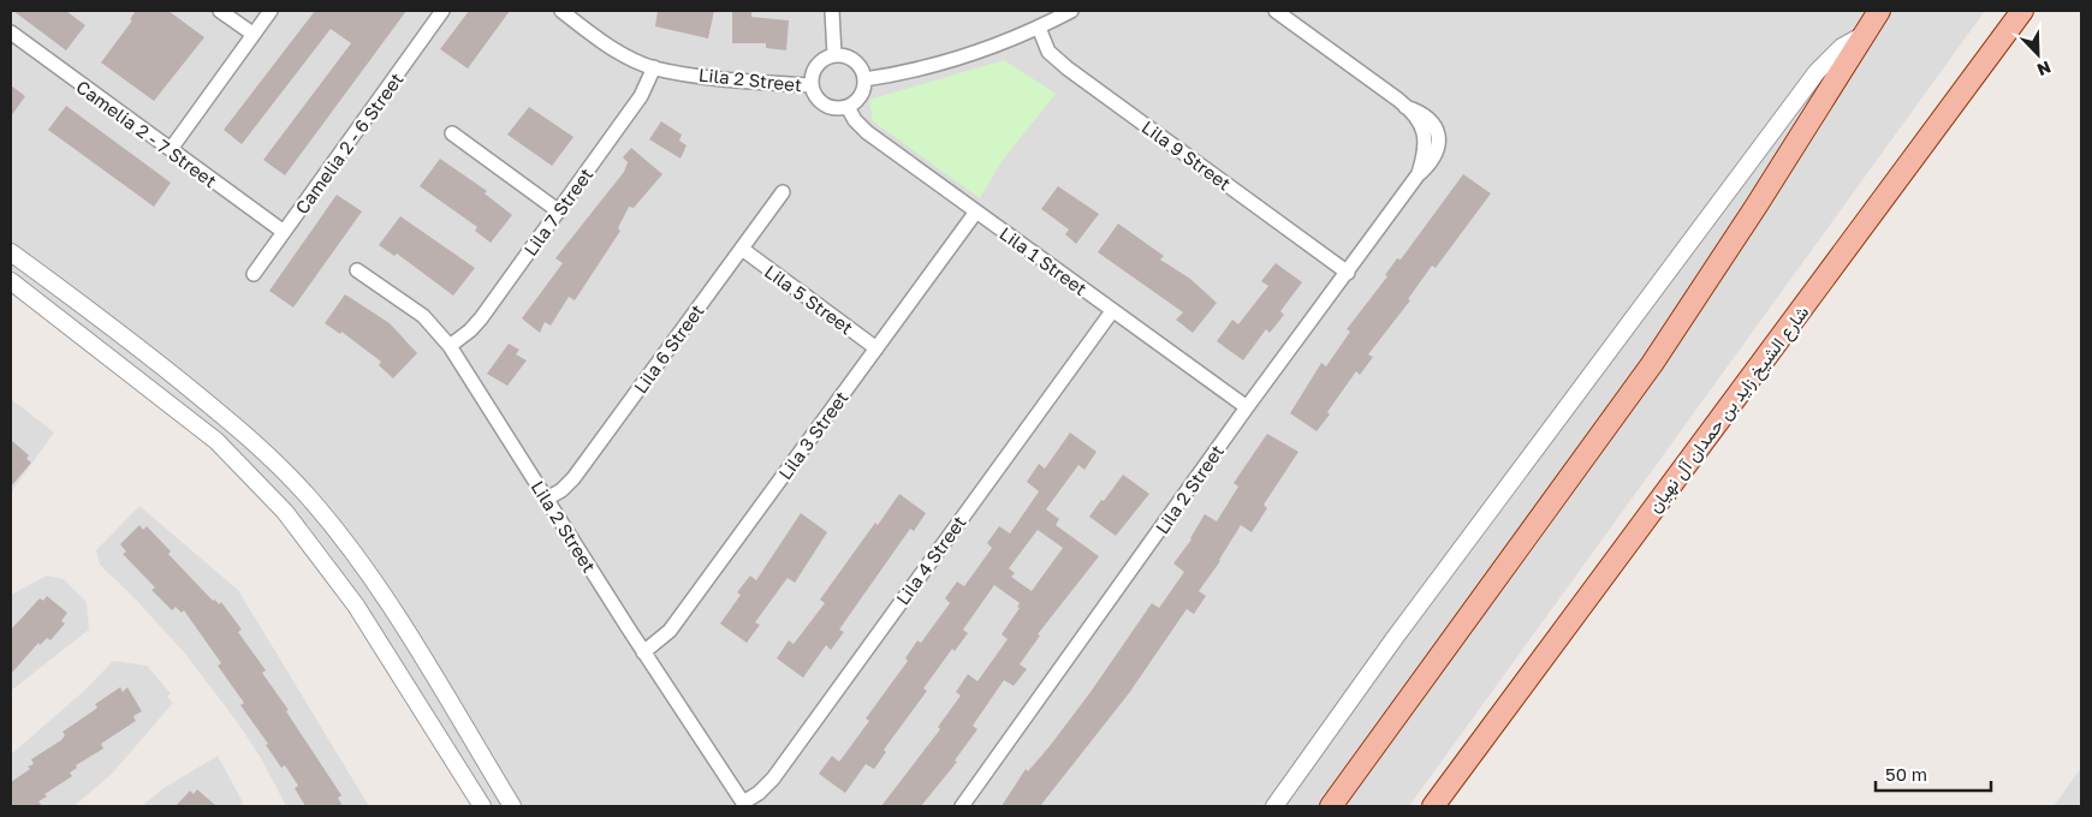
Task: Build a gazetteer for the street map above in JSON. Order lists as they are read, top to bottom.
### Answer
{
  "streets": {
    "main road": ["شارع الشيخ زايد بن حمدان آل نهيان"],
    "street": [
      "Lila 2 Street",
      "Camelia 2 - 7 Street",
      "Camelia 2 - 6 Street",
      "Lila 9 Street",
      "Lila 7 Street",
      "Lila 1 Street",
      "Lila 5 Street",
      "Lila 6 Street",
      "Lila 3 Street",
      "Lila 4 Street"
    ]
  },
  "crossings": [
    ["Lila 2 Street", "Lila 9 Street"],
    ["Lila 2 Street", "Lila 7 Street"],
    ["Lila 2 Street", "Lila 1 Street"],
    ["Lila 2 Street", "Lila 6 Street"],
    ["Lila 2 Street", "Lila 3 Street"],
    ["Lila 2 Street", "Lila 4 Street"],
    ["Camelia 2 - 7 Street", "Camelia 2 - 6 Street"],
    ["Lila 1 Street", "Lila 3 Street"],
    ["Lila 1 Street", "Lila 4 Street"],
    ["Lila 5 Street", "Lila 6 Street"],
    ["Lila 5 Street", "Lila 3 Street"]
  ],
  "scale_bar": "50 m",
  "north": "bottom right"
}
